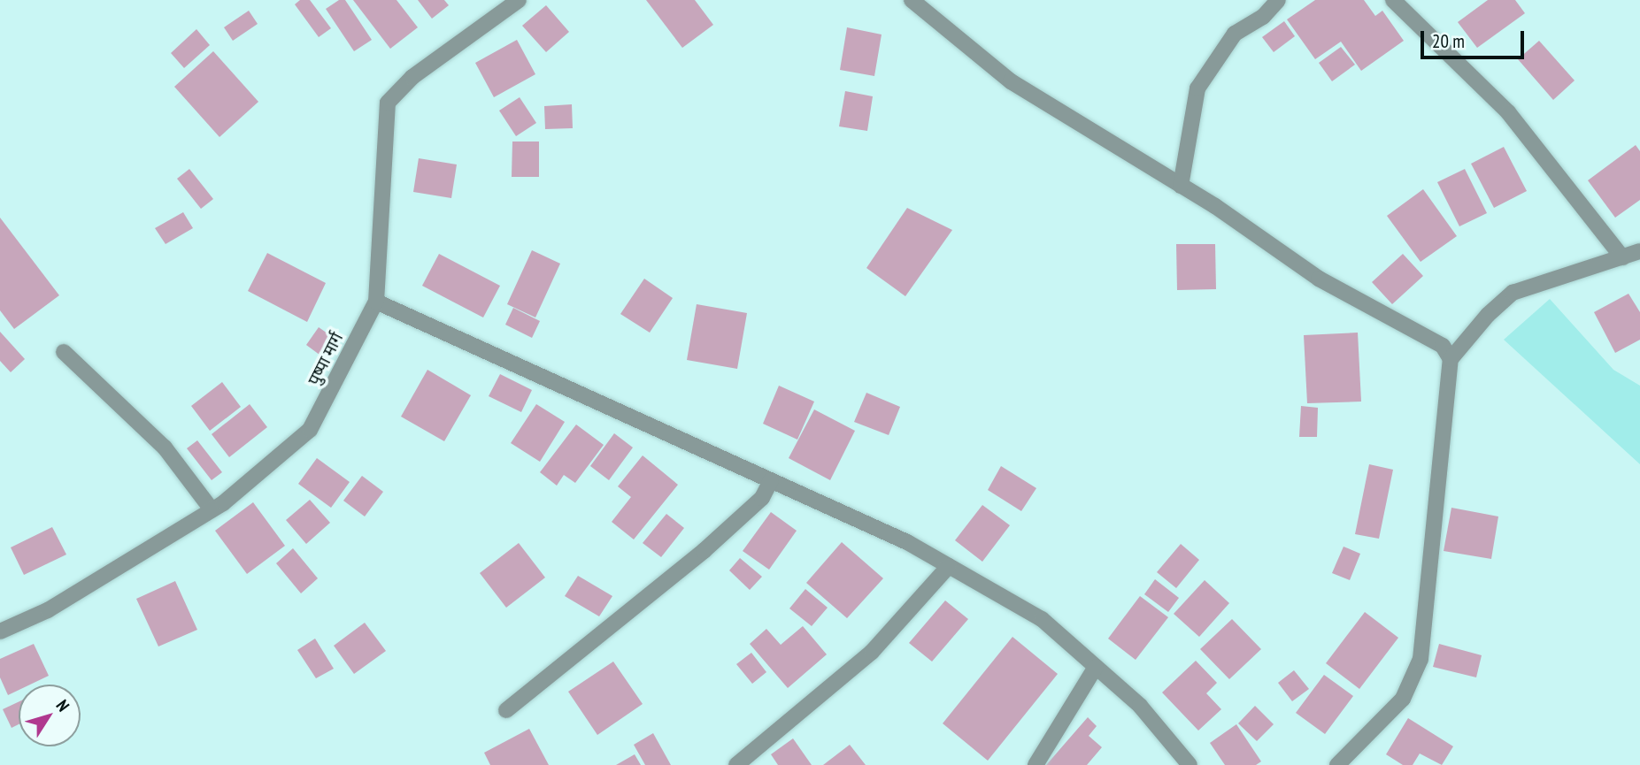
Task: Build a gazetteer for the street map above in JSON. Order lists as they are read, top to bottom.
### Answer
{
  "streets": {
    "street": ["पुष्पा मार्ग"]
  },
  "scale_bar": "20 m",
  "north": "top right"
}
